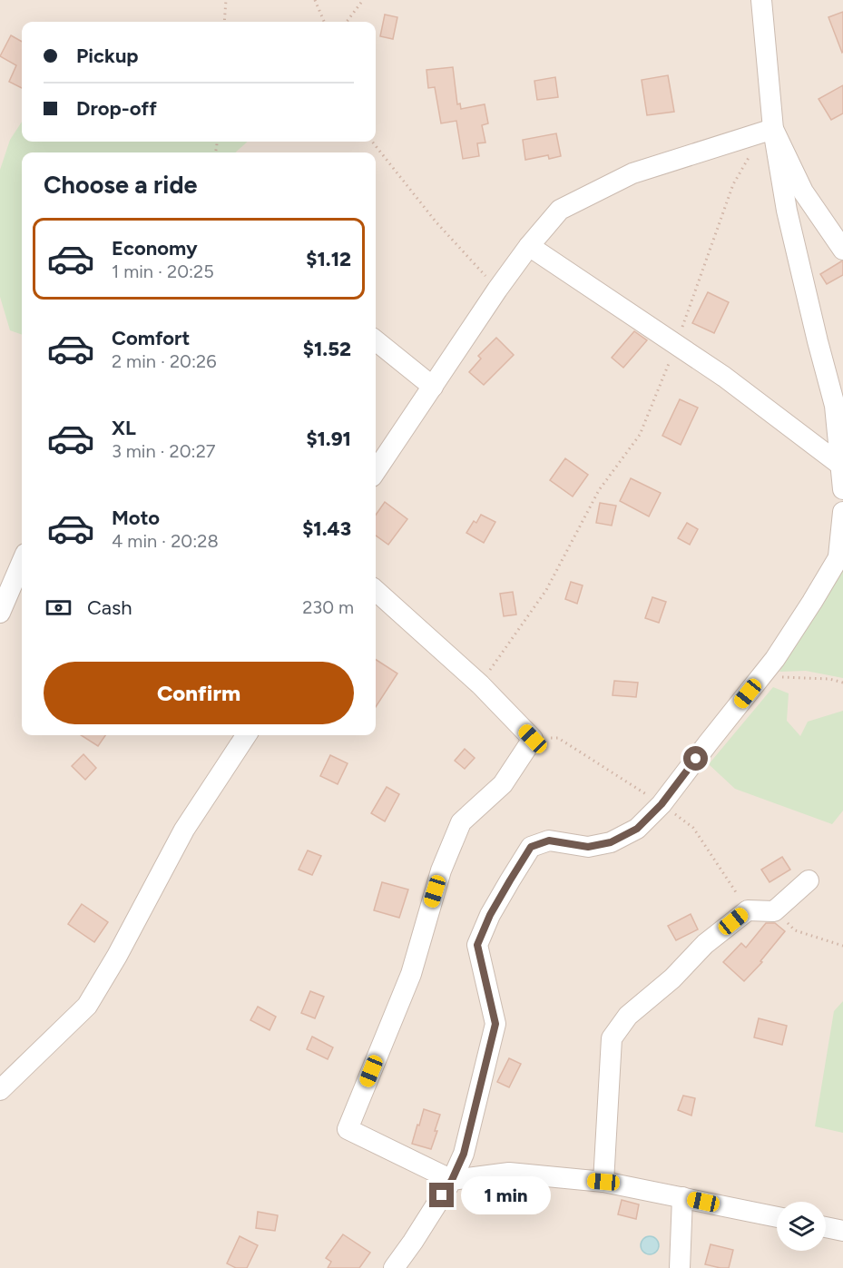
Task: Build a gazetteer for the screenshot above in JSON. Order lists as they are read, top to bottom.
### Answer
{
  "page": {
    "banner": ["Pickup", "Drop-off"],
    "heading": "Choose a ride",
    "list": [
      {
        "name": "Economy",
        "note": "1 min · 20:25",
        "value": "$1.12"
      },
      {
        "name": "Comfort",
        "note": "2 min · 20:26",
        "value": "$1.52"
      },
      {
        "name": "XL",
        "note": "3 min · 20:27",
        "value": "$1.91"
      },
      {
        "name": "Moto",
        "note": "4 min · 20:28",
        "value": "$1.43"
      }
    ],
    "pay": ["Cash", "230 m"],
    "buttons": "Confirm",
    "bubble": "1 min"
  }
}
